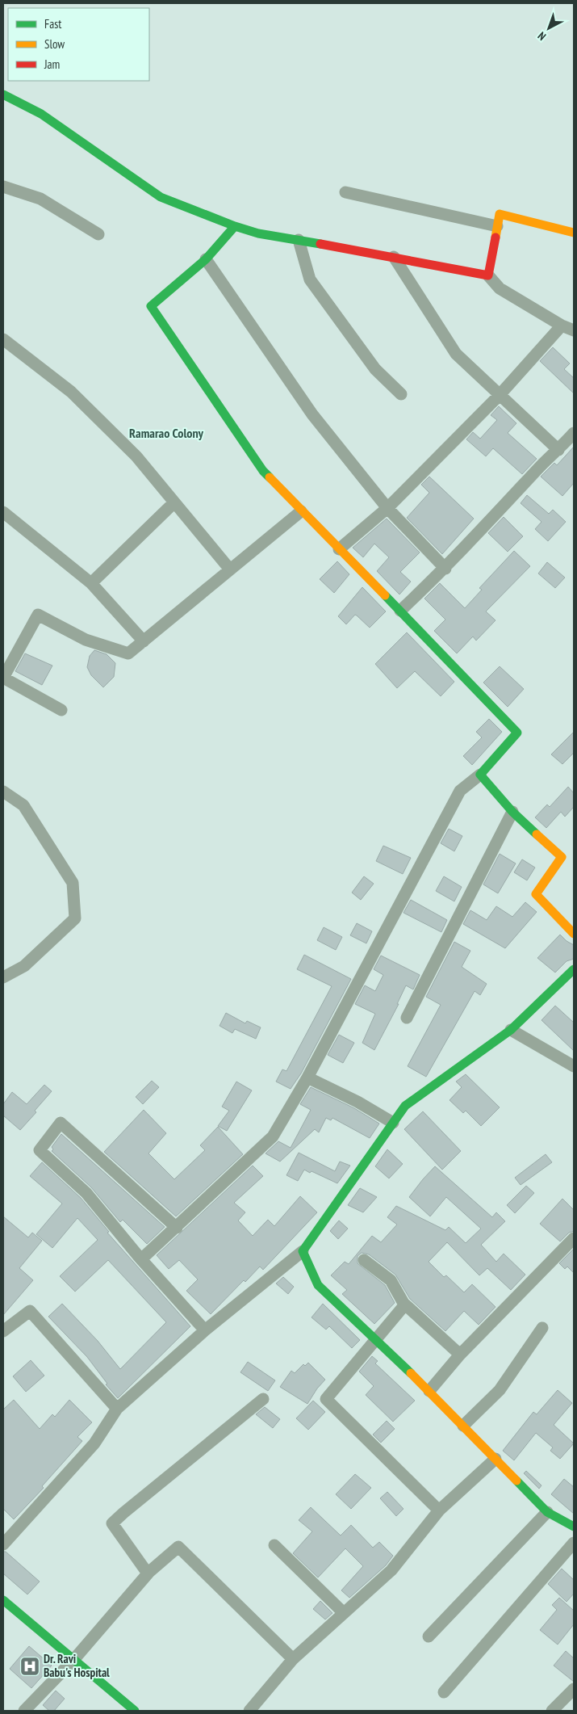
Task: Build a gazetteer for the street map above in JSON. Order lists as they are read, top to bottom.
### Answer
{
  "districts": ["Ramarao Colony"],
  "places": {
    "hospital": ["Dr. Ravi Babu's Hospital"]
  },
  "legend": ["Fast", "Slow", "Jam"],
  "north": "bottom left"
}
